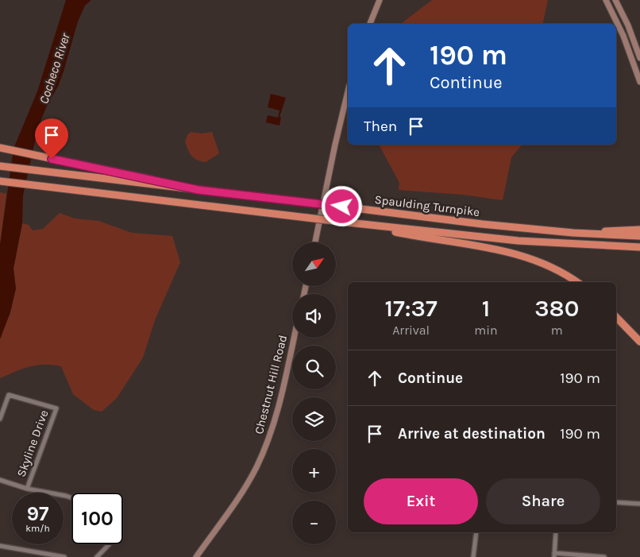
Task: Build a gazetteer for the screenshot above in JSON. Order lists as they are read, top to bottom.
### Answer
{
  "streets": {
    "highway": ["Spaulding Turnpike"],
    "street": ["Chestnut Hill Road", "Skyline Drive"]
  },
  "water": ["Cocheco River"],
  "north": "top right",
  "page": {
    "turn": ["190 m", "Continue"],
    "then": "Then",
    "map_buttons": ["+", "−"],
    "eta": [
      "17:37",
      "Arrival",
      "1",
      "min",
      "380",
      "m"
    ],
    "list": [
      {
        "name": "Continue",
        "value": "190 m"
      },
      {
        "name": "Arrive at destination",
        "value": "190 m"
      }
    ],
    "buttons": ["Exit", "Share"],
    "speed": "97 km/h",
    "limit": "100"
  }
}
